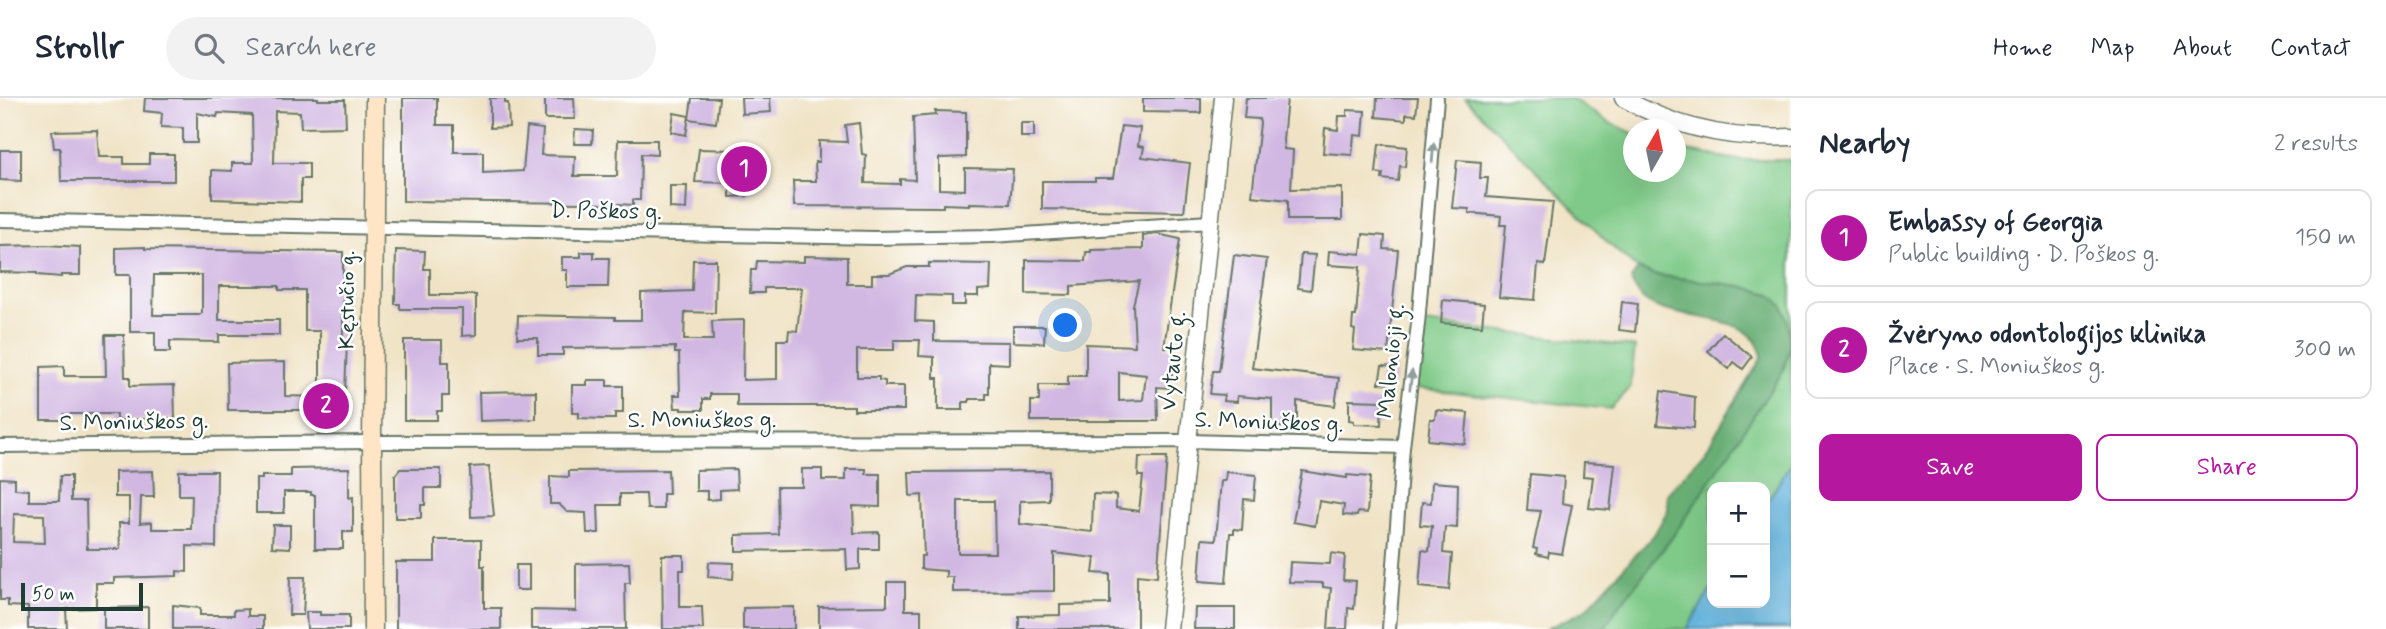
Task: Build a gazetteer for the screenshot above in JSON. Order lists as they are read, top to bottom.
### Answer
{
  "streets": {
    "main road": ["Kęstučio g."],
    "street": [
      "D. Poškos g.",
      "Vytauto g.",
      "Malonioji g.",
      "S. Moniuškos g."
    ]
  },
  "crossings": [
    ["D. Poškos g.", "Kęstučio g."],
    ["D. Poškos g.", "Vytauto g."],
    ["Kęstučio g.", "S. Moniuškos g."],
    ["Vytauto g.", "S. Moniuškos g."],
    ["Malonioji g.", "S. Moniuškos g."]
  ],
  "one_way": ["Malonioji g."],
  "scale_bar": "50 m",
  "north": "top",
  "page": {
    "header": "Strollr",
    "search": "Search here",
    "nav": [
      "Home",
      "Map",
      "About",
      "Contact"
    ],
    "heading": ["Nearby", "2 results"],
    "pins": ["1", "2"],
    "list": [
      {
        "mark": "1",
        "name": "Embassy of Georgia",
        "note": "Public building · D. Poškos g.",
        "value": "150 m"
      },
      {
        "mark": "2",
        "name": "Žvėryno odontologijos klinika",
        "note": "Place · S. Moniuškos g.",
        "value": "300 m"
      }
    ],
    "buttons": ["Save", "Share"],
    "map_buttons": ["+", "−"],
    "scale": "50 m"
  }
}
